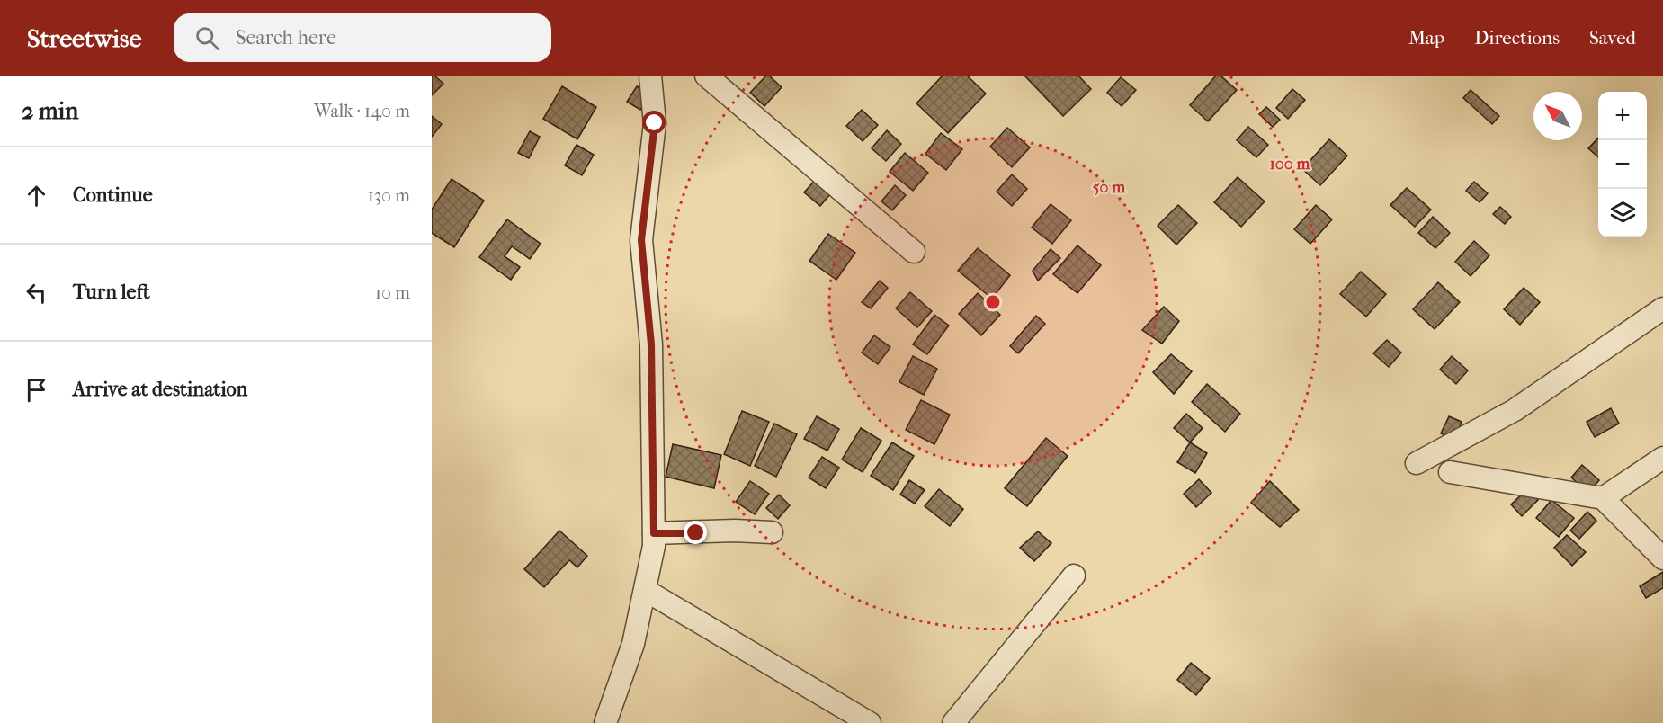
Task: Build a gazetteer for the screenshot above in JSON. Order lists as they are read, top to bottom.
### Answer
{
  "north": "top left",
  "page": {
    "header": "Streetwise",
    "search": "Search here",
    "nav": ["Map", "Directions", "Saved"],
    "heading": ["2 min", "Walk · 140 m"],
    "map_buttons": ["+", "−"],
    "list": [
      ["Continue", "130 m"],
      ["Turn left", "10 m"],
      "Arrive at destination"
    ]
  },
  "rings": ["100 m", "50 m"]
}
